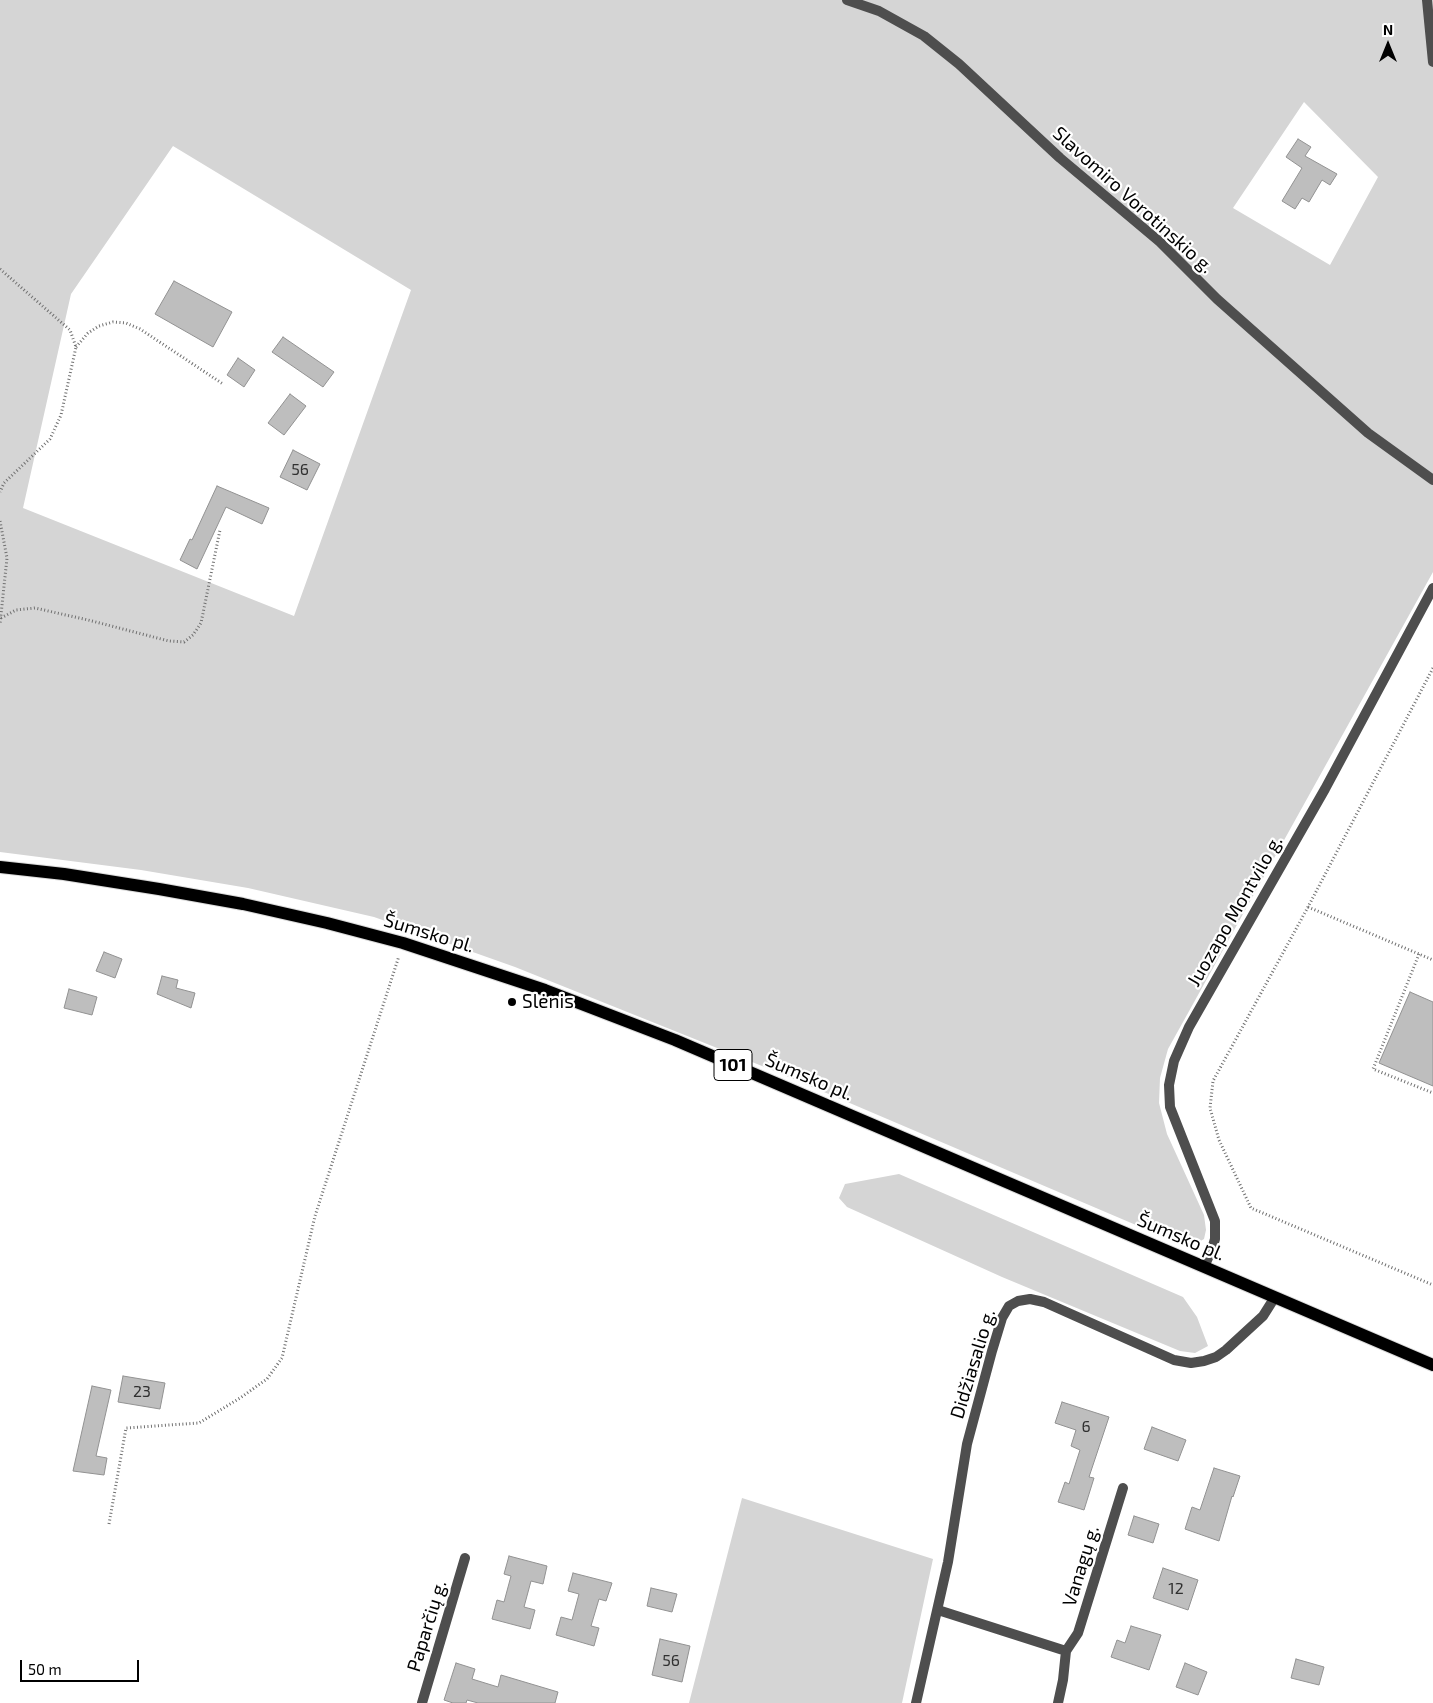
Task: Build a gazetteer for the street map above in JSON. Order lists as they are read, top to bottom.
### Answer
{
  "streets": {
    "main road": ["Šumsko pl.", "101"],
    "street": [
      "Slavomiro Vorotinskio g.",
      "Juozapo Montvilo g.",
      "Didžiasalio g.",
      "Vanagų g.",
      "Paparčių g."
    ]
  },
  "crossings": [
    ["Juozapo Montvilo g.", "Šumsko pl."],
    ["Šumsko pl.", "Didžiasalio g."]
  ],
  "places": ["Slėnis"],
  "house_numbers": [
    "56",
    "23",
    "6",
    "12",
    "56"
  ],
  "scale_bar": "50 m",
  "north": "top"
}
